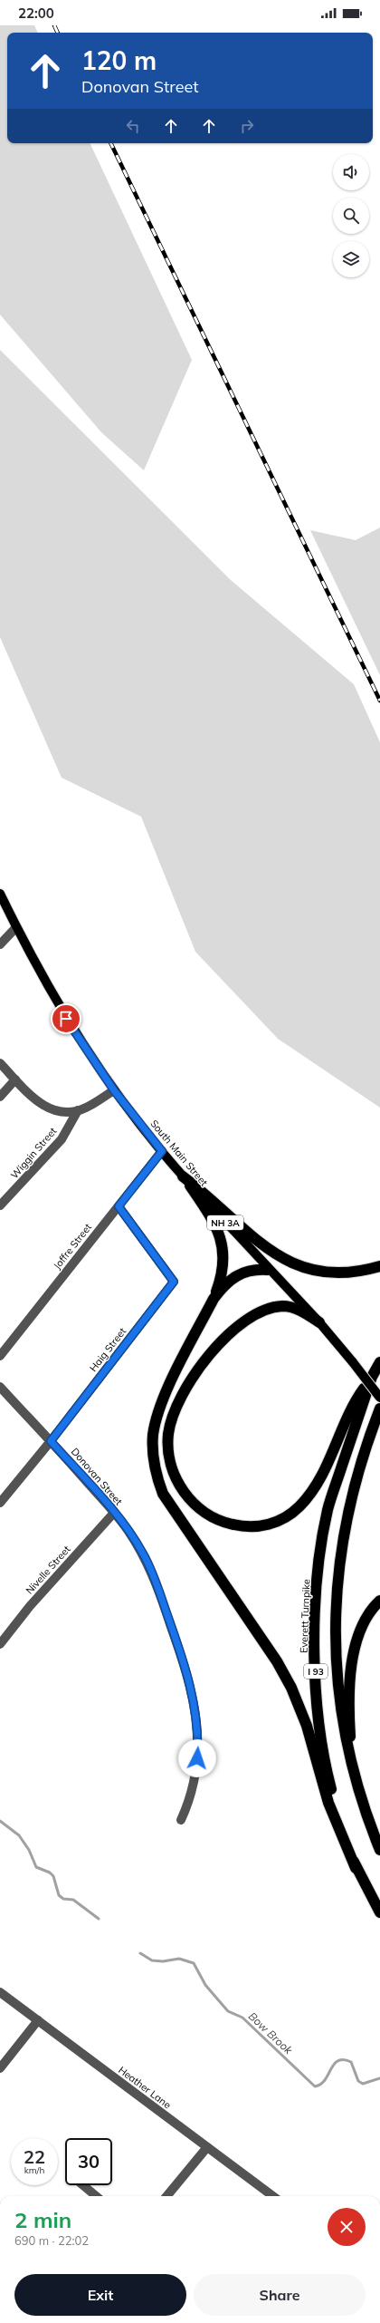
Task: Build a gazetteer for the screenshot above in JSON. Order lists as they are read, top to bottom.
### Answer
{
  "streets": {
    "highway": ["Everett Turnpike", "I 93"],
    "main road": ["South Main Street", "NH 3A"],
    "street": [
      "Wiggin Street",
      "Joffre Street",
      "Haig Street",
      "Donovan Street",
      "Nivelle Street",
      "Heather Lane"
    ]
  },
  "crossings": [
    ["South Main Street", "Joffre Street"],
    ["Joffre Street", "Haig Street"],
    ["Haig Street", "Donovan Street"],
    ["Donovan Street", "Nivelle Street"]
  ],
  "water": ["Bow Brook"],
  "page": {
    "status": "22:00",
    "turn": ["120 m", "Donovan Street"],
    "speed": "22 km/h",
    "limit": "30",
    "heading": ["2 min", "690 m · 22:02"],
    "buttons": ["Exit", "Share"]
  }
}
